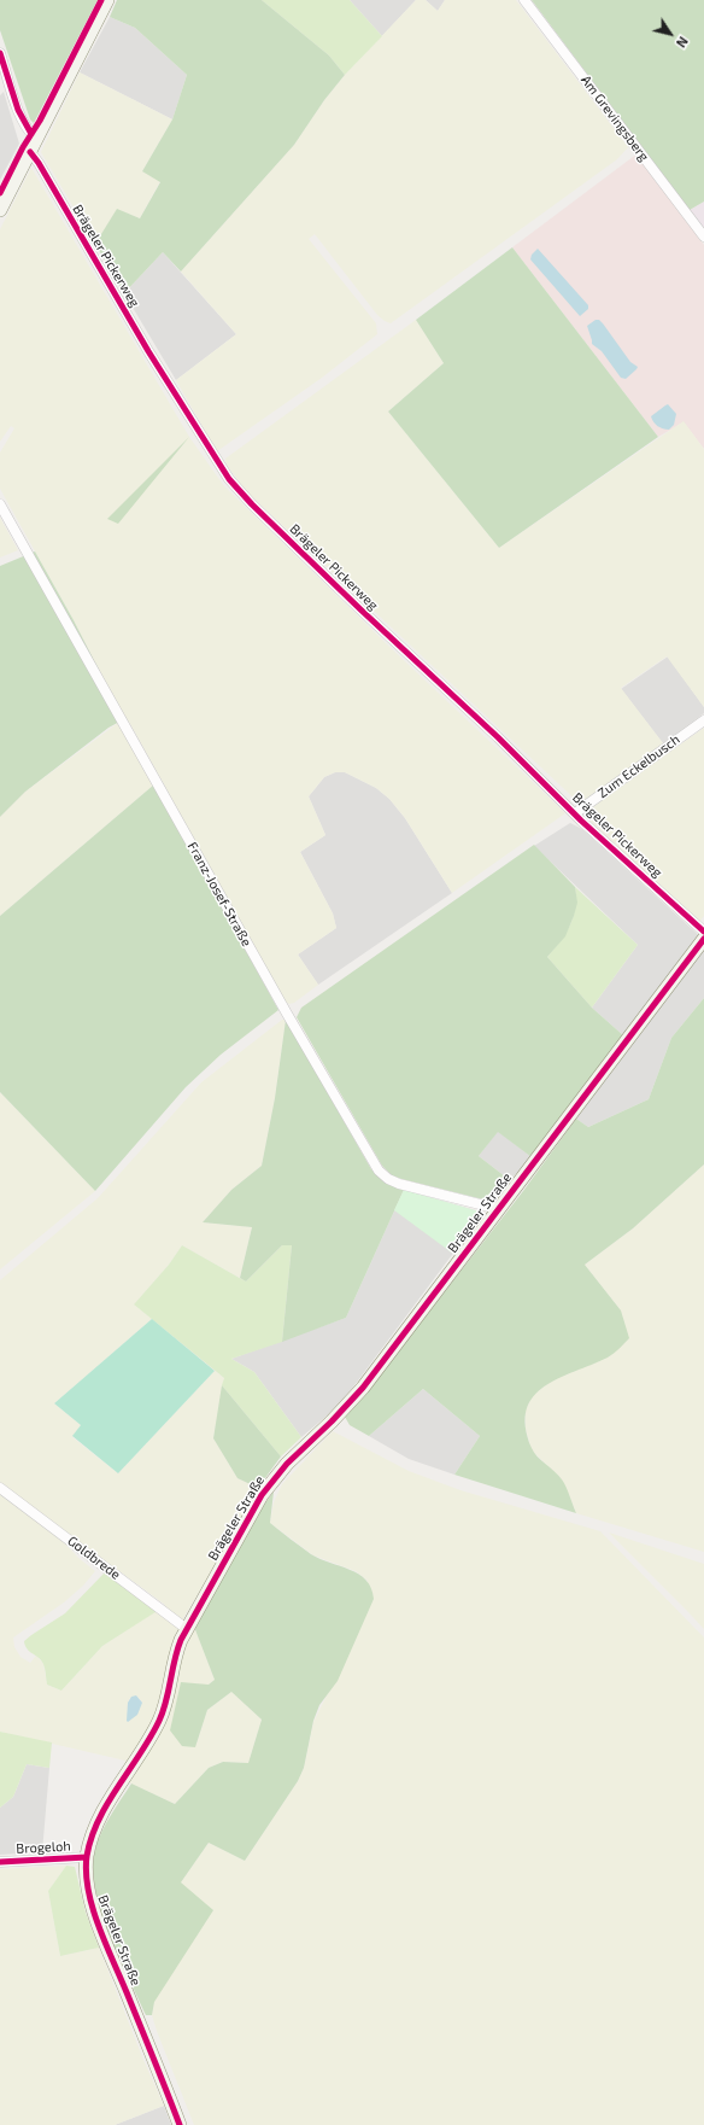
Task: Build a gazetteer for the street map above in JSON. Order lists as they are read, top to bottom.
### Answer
{
  "streets": {
    "street": [
      "Am Grevingsberg",
      "Brägeler Pickerweg",
      "Zum Eckelbusch",
      "Franz-Josef-Straße",
      "Brägeler Straße",
      "Goldbrede",
      "Brogeloh"
    ]
  },
  "crossings": [
    ["Brägeler Pickerweg", "Zum Eckelbusch"],
    ["Franz-Josef-Straße", "Brägeler Straße"],
    ["Brägeler Straße", "Goldbrede"],
    ["Brägeler Straße", "Brogeloh"]
  ],
  "north": "bottom right"
}
